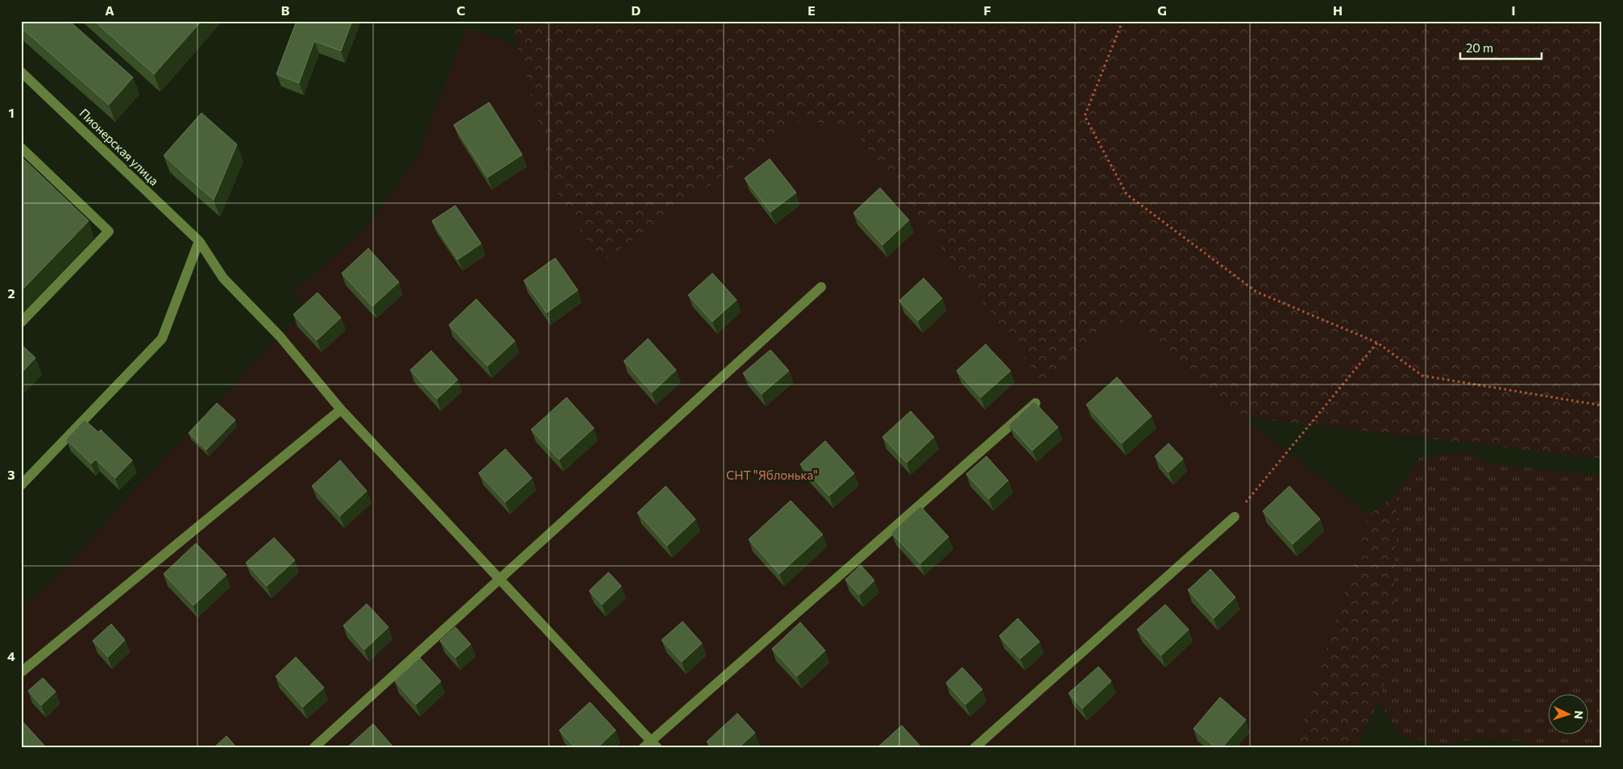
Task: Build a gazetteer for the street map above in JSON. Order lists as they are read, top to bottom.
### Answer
{
  "streets": {
    "street": ["Пионерская улица"]
  },
  "parks": ["СНТ \"Яблонька\""],
  "scale_bar": "20 m",
  "north": "right",
  "grid": {
    "columns": [
      "A",
      "B",
      "C",
      "D",
      "E",
      "F",
      "G",
      "H",
      "I"
    ],
    "rows": [
      "1",
      "2",
      "3",
      "4"
    ]
  }
}
